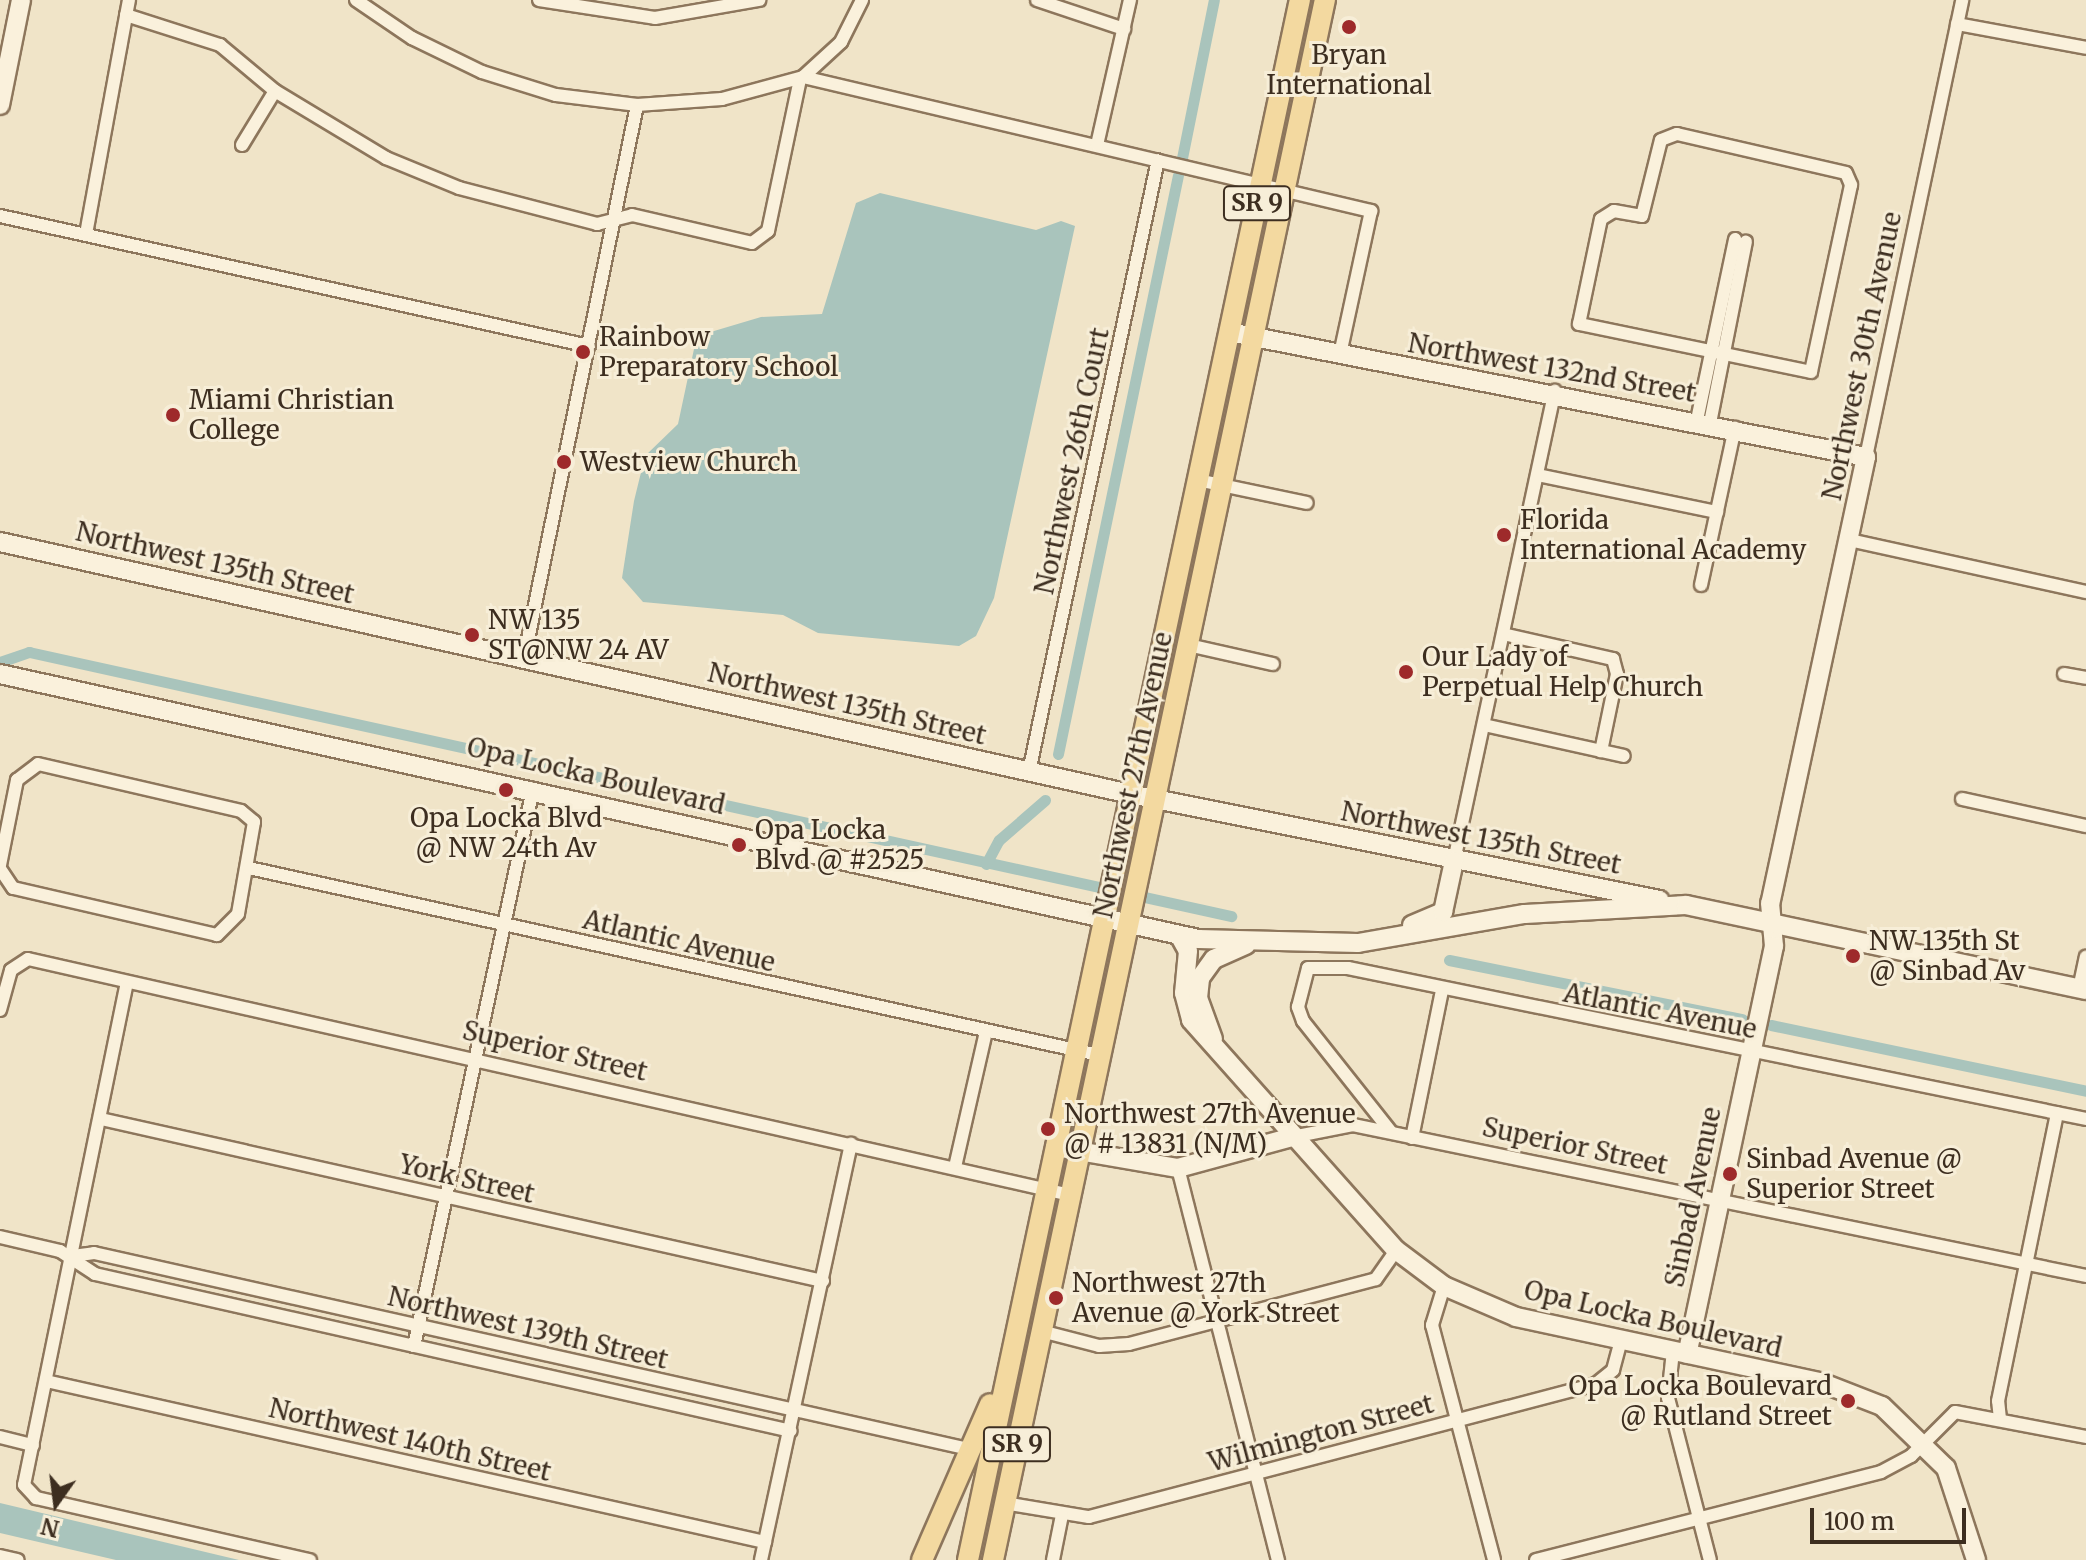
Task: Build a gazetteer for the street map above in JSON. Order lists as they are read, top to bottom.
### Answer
{
  "streets": {
    "main road": [
      "SR 9",
      "Northwest 30th Avenue",
      "Northwest 132nd Street",
      "Northwest 135th Street",
      "Northwest 27th Avenue",
      "Opa Locka Boulevard",
      "Superior Street",
      "Sinbad Avenue"
    ],
    "street": [
      "Northwest 26th Court",
      "Atlantic Avenue",
      "York Street",
      "Northwest 139th Street",
      "Wilmington Street",
      "Northwest 140th Street"
    ]
  },
  "crossings": [
    ["SR 9", "Northwest 27th Avenue"],
    ["SR 9", "Northwest 139th Street"],
    ["Northwest 30th Avenue", "Northwest 132nd Street"],
    ["Northwest 30th Avenue", "Opa Locka Boulevard"],
    ["Northwest 30th Avenue", "Atlantic Avenue"],
    ["Northwest 30th Avenue", "Sinbad Avenue"],
    ["Northwest 132nd Street", "Northwest 27th Avenue"],
    ["Northwest 26th Court", "Northwest 135th Street"],
    ["Northwest 135th Street", "Northwest 27th Avenue"],
    ["Northwest 135th Street", "Opa Locka Boulevard"],
    ["Northwest 27th Avenue", "Opa Locka Boulevard"],
    ["Northwest 27th Avenue", "Atlantic Avenue"],
    ["Northwest 27th Avenue", "Superior Street"],
    ["Northwest 27th Avenue", "Wilmington Street"],
    ["Opa Locka Boulevard", "Superior Street"],
    ["Opa Locka Boulevard", "Sinbad Avenue"],
    ["Opa Locka Boulevard", "Wilmington Street"],
    ["Atlantic Avenue", "Superior Street"],
    ["Atlantic Avenue", "Sinbad Avenue"],
    ["Superior Street", "Sinbad Avenue"]
  ],
  "places": [
    "Bryan International",
    "Rainbow Preparatory School",
    "Miami Christian College",
    "Westview Church",
    "Florida International Academy",
    "NW 135 ST@NW 24 AV",
    "Our Lady of Perpetual Help Church",
    "Opa Locka Blvd @ NW 24th Av",
    "Opa Locka Blvd @ #2525",
    "NW 135th St @ Sinbad Av",
    "Northwest 27th Avenue @ # 13831 (N/M)",
    "Sinbad Avenue @ Superior Street",
    "Northwest 27th Avenue @ York Street",
    "Opa Locka Boulevard @ Rutland Street"
  ],
  "scale_bar": "100 m",
  "north": "bottom"
}
